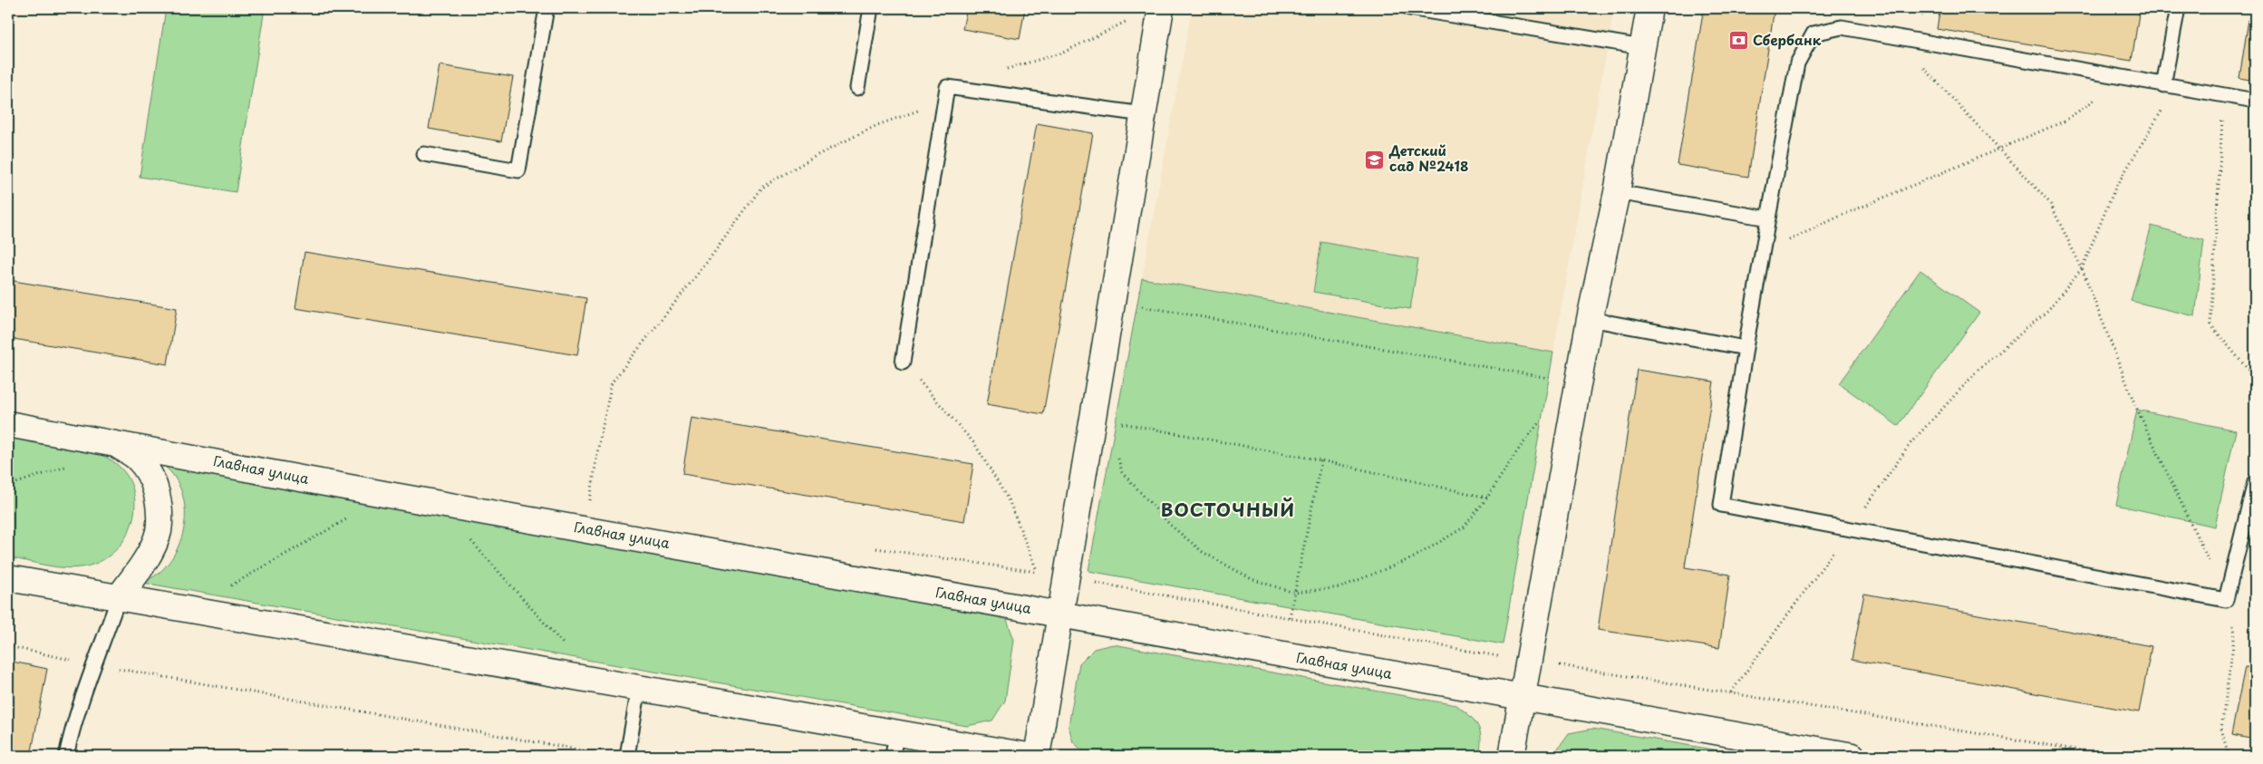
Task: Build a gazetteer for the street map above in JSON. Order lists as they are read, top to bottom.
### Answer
{
  "streets": {
    "street": ["Главная улица"]
  },
  "districts": ["ВОСТОЧНЫЙ"],
  "places": {
    "bank": ["Сбербанк"],
    "school or university": ["Детский сад №2418"]
  }
}
